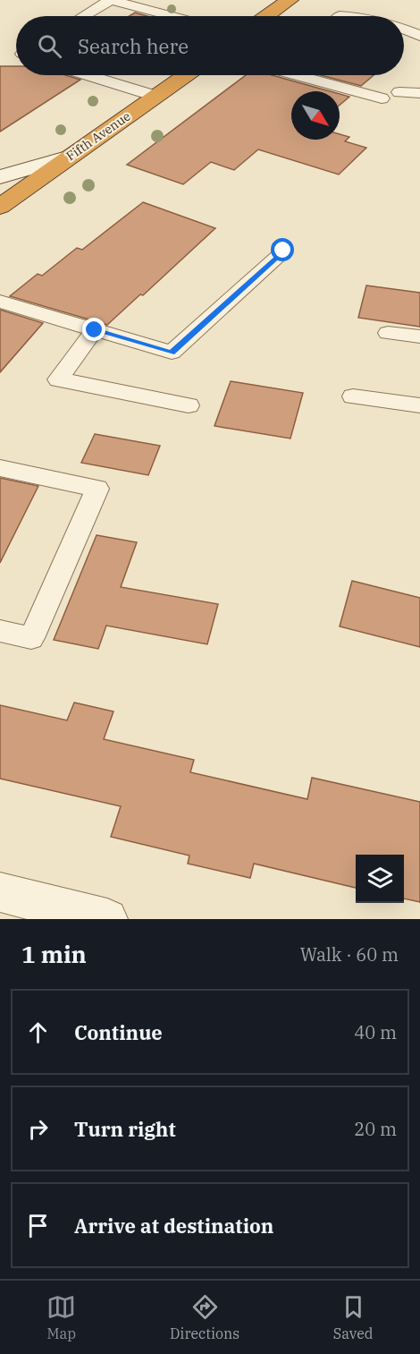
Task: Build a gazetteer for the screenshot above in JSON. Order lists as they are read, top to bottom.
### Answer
{
  "streets": {
    "highway": ["Fifth Avenue"]
  },
  "north": "bottom right",
  "page": {
    "search": "Search here",
    "heading": ["1 min", "Walk · 60 m"],
    "list": [
      ["Continue", "40 m"],
      ["Turn right", "20 m"],
      "Arrive at destination"
    ],
    "nav": ["Map", "Directions", "Saved"]
  }
}
